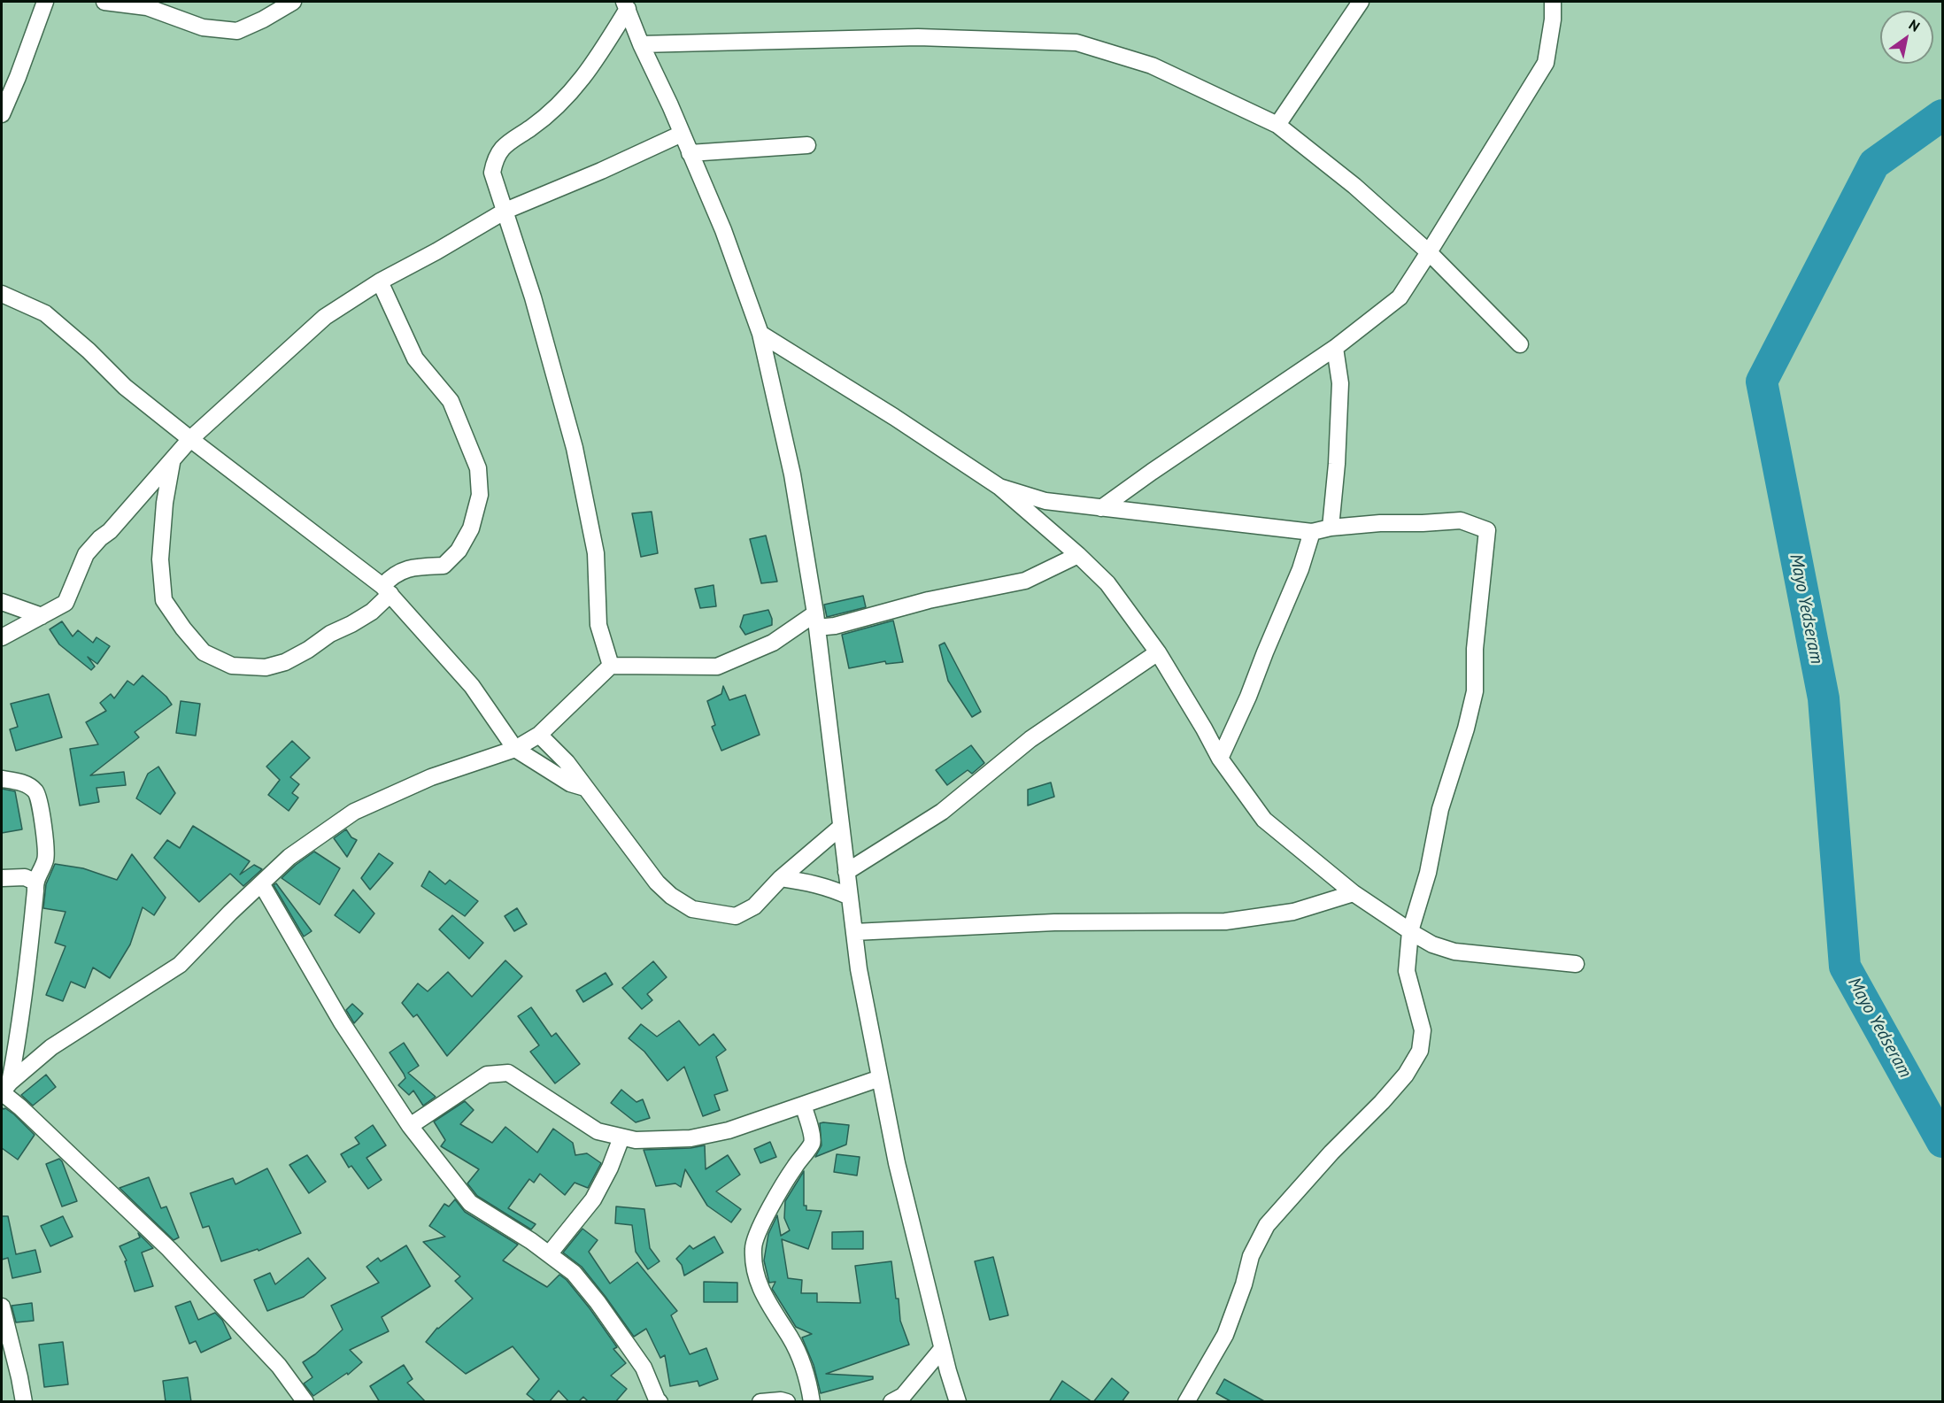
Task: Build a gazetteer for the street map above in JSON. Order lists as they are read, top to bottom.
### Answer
{
  "water": ["Mayo Yedseram"],
  "north": "top right"
}
